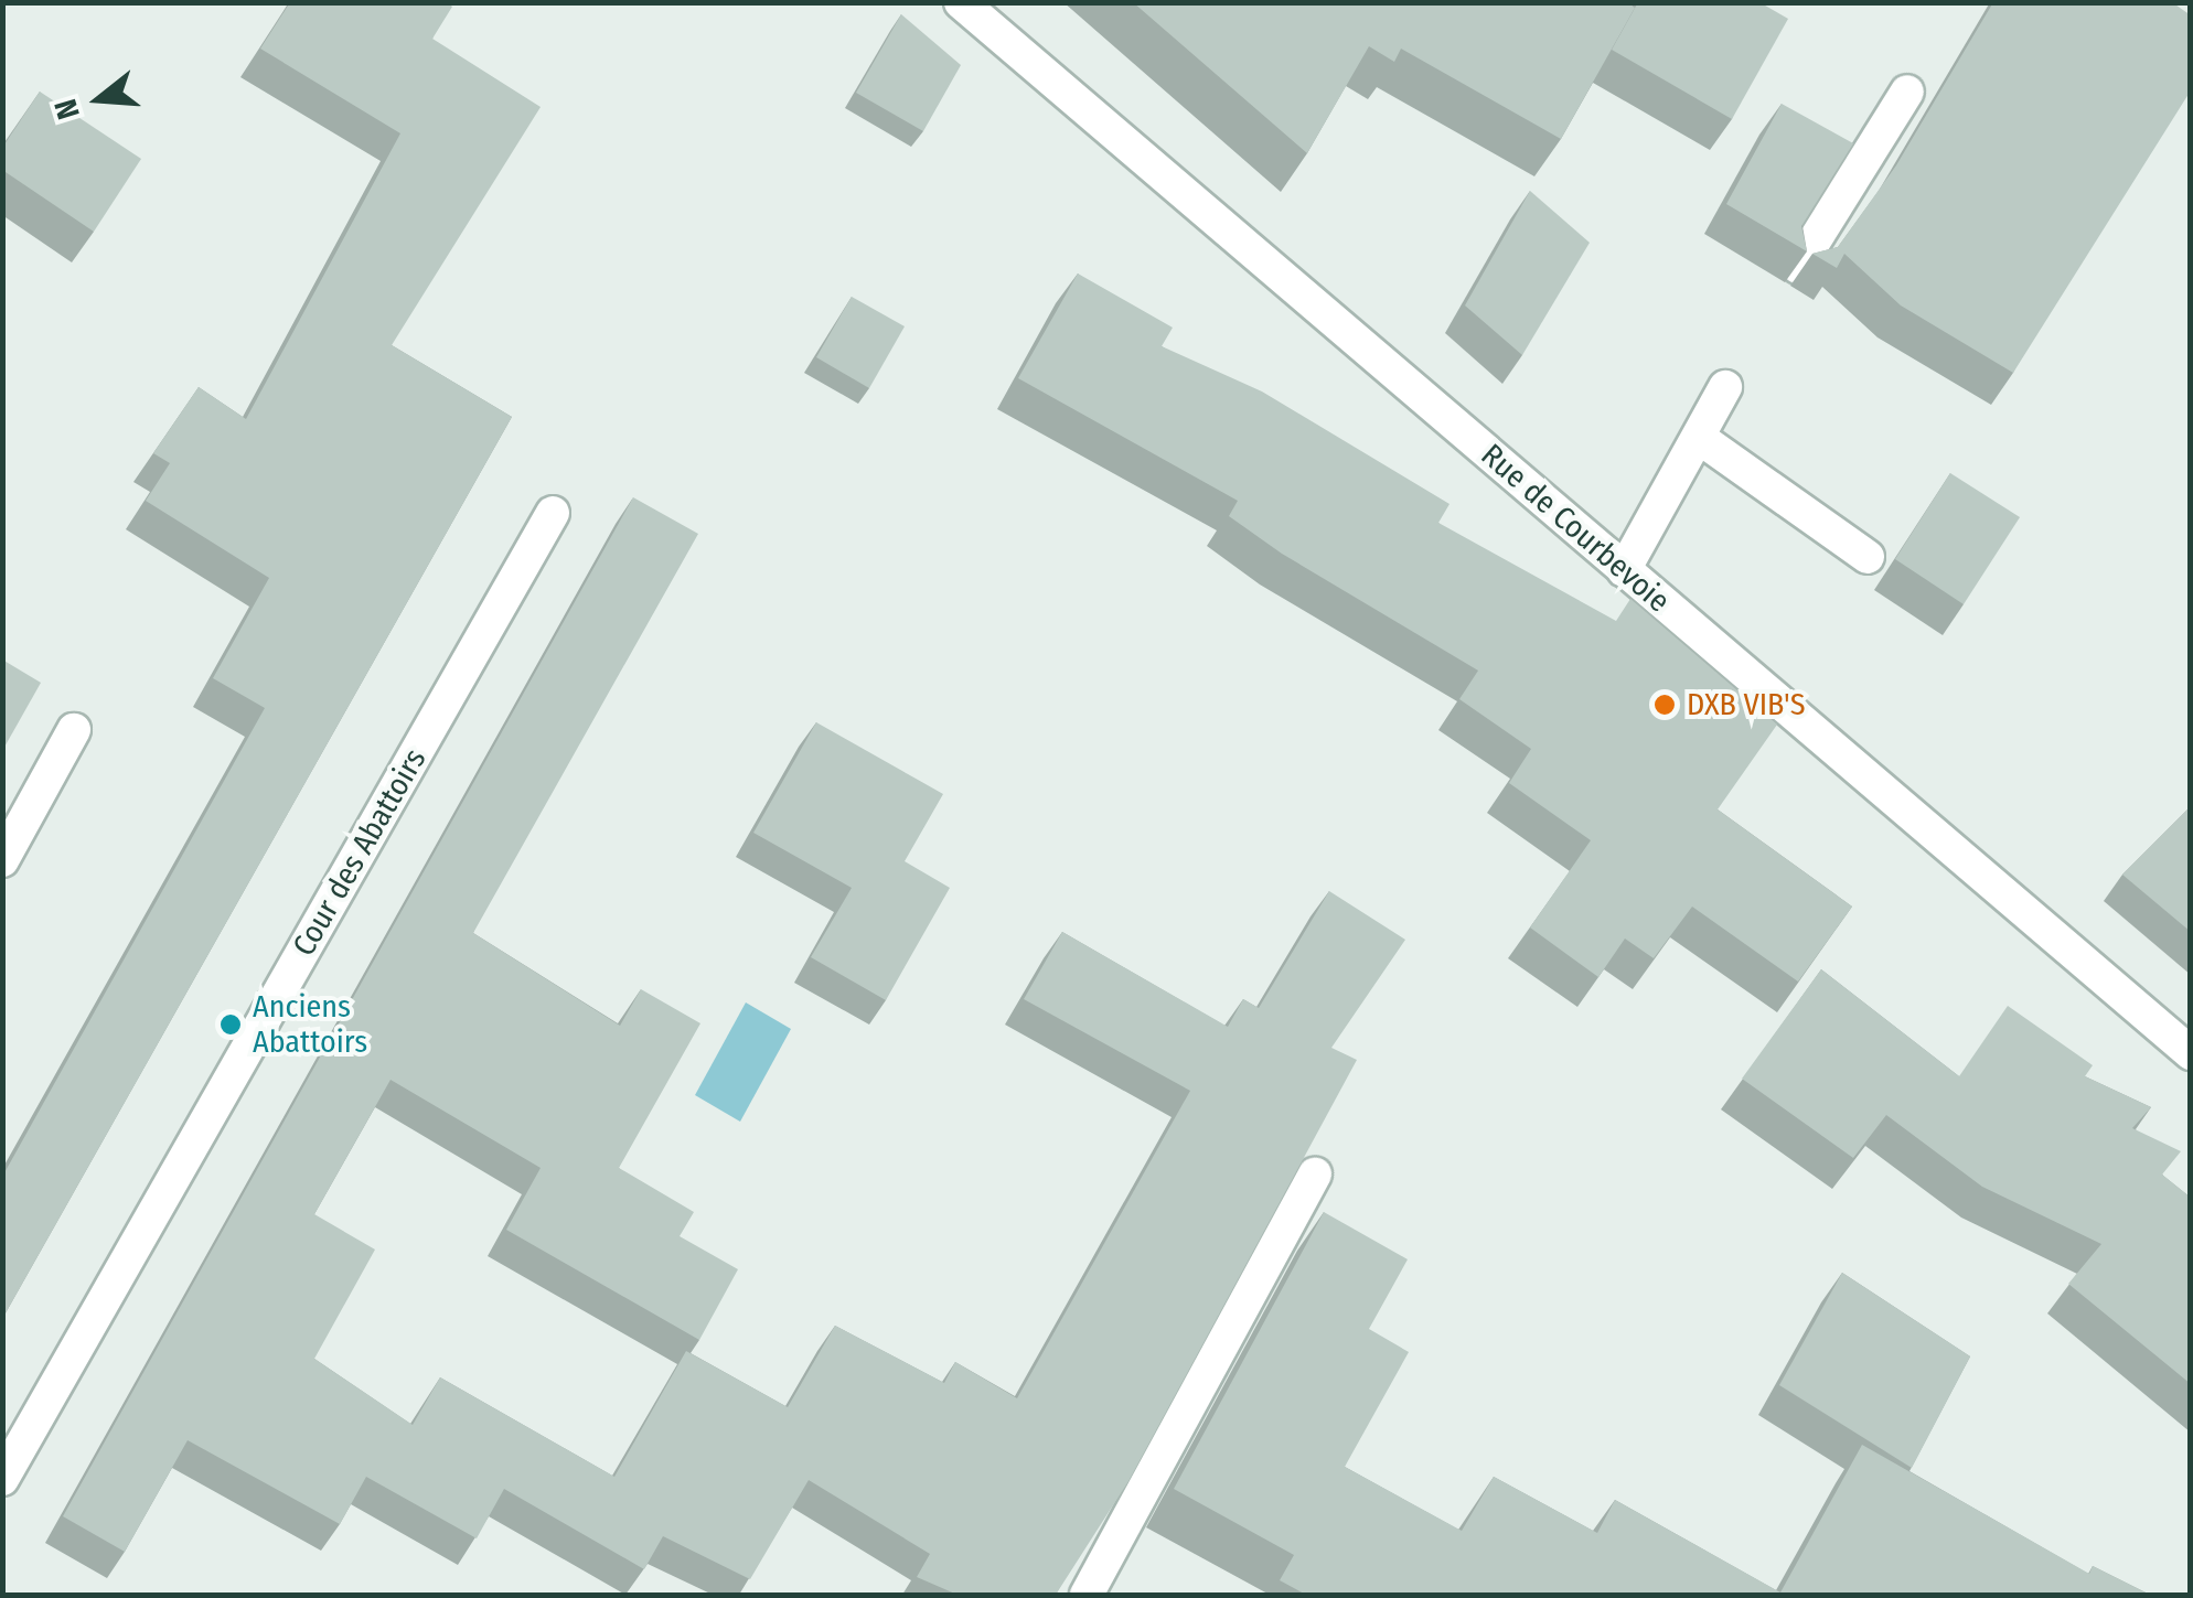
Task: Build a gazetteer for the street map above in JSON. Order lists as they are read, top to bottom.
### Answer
{
  "streets": {
    "street": ["Rue de Courbevoie", "Cour des Abattoirs"]
  },
  "places": ["DXB VIB'S", "Anciens Abattoirs"],
  "north": "left"
}
